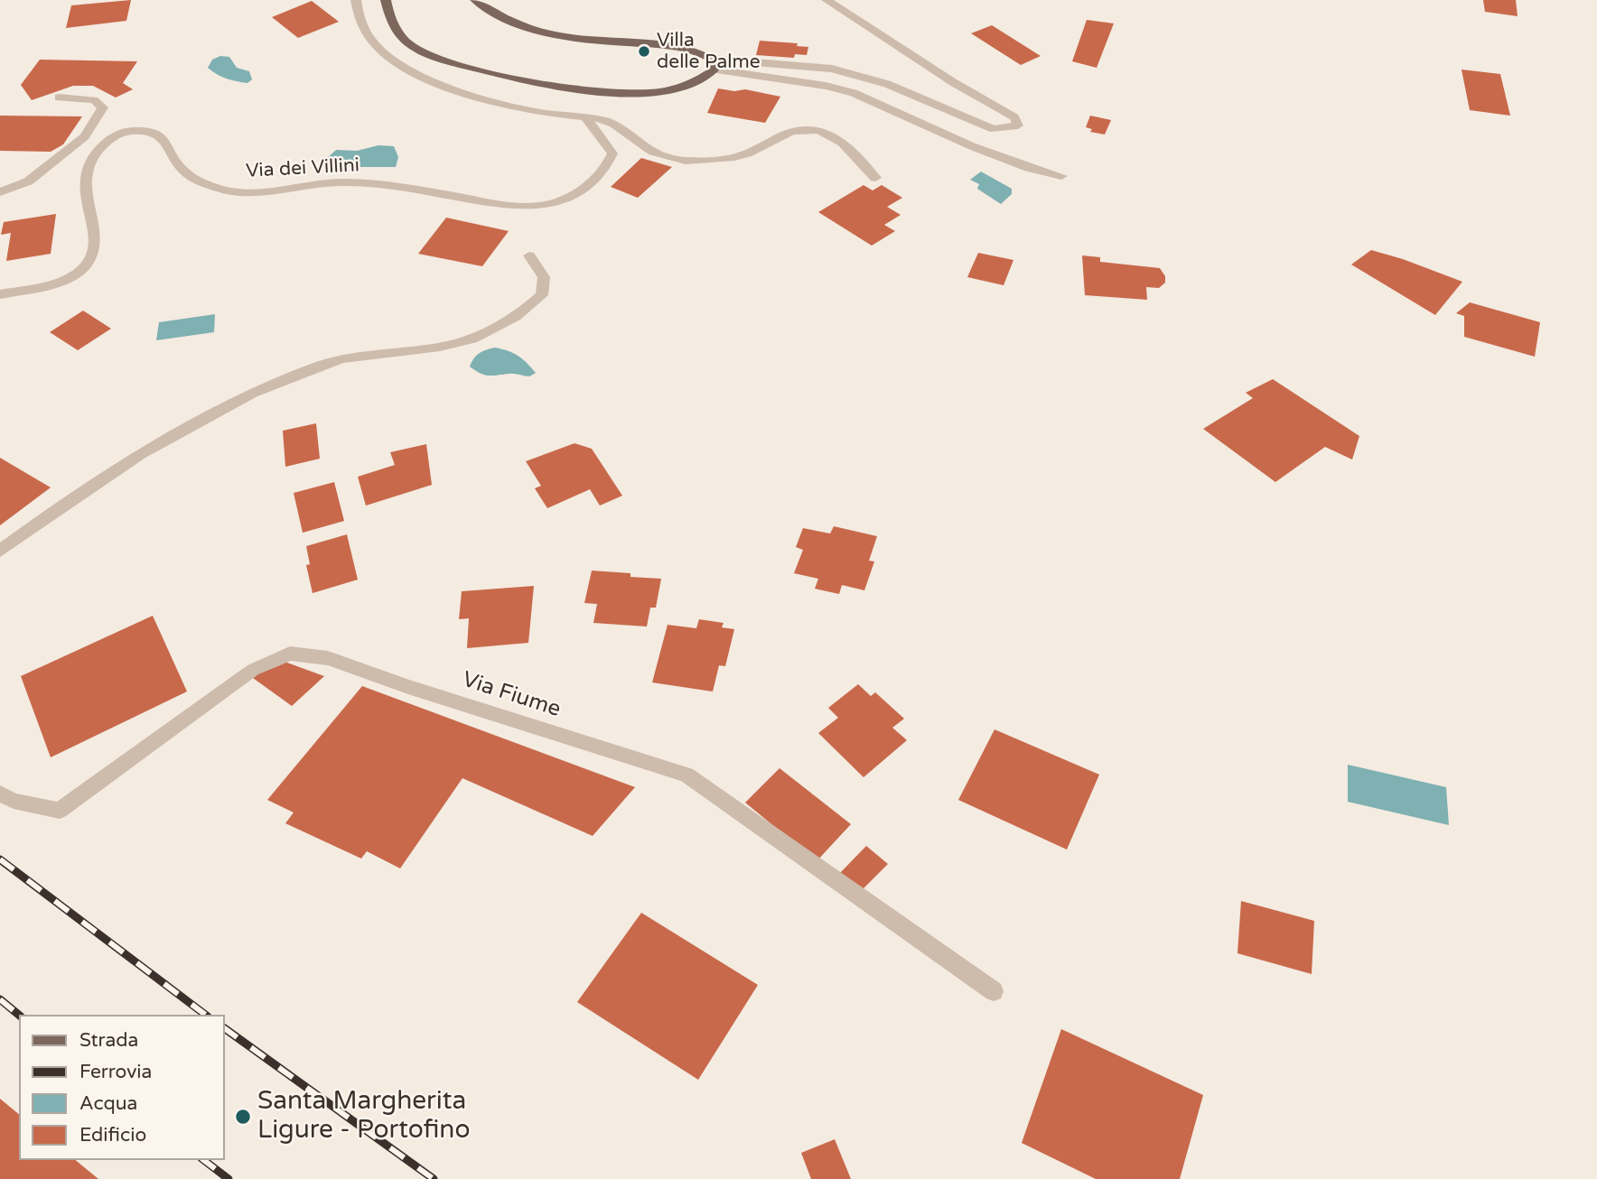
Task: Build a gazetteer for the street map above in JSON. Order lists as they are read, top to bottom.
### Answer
{
  "streets": {
    "street": ["Via dei Villini", "Via Fiume"]
  },
  "places": ["Villa delle Palme", "Santa Margherita Ligure - Portofino"],
  "legend": [
    "Strada",
    "Ferrovia",
    "Acqua",
    "Edificio"
  ]
}
